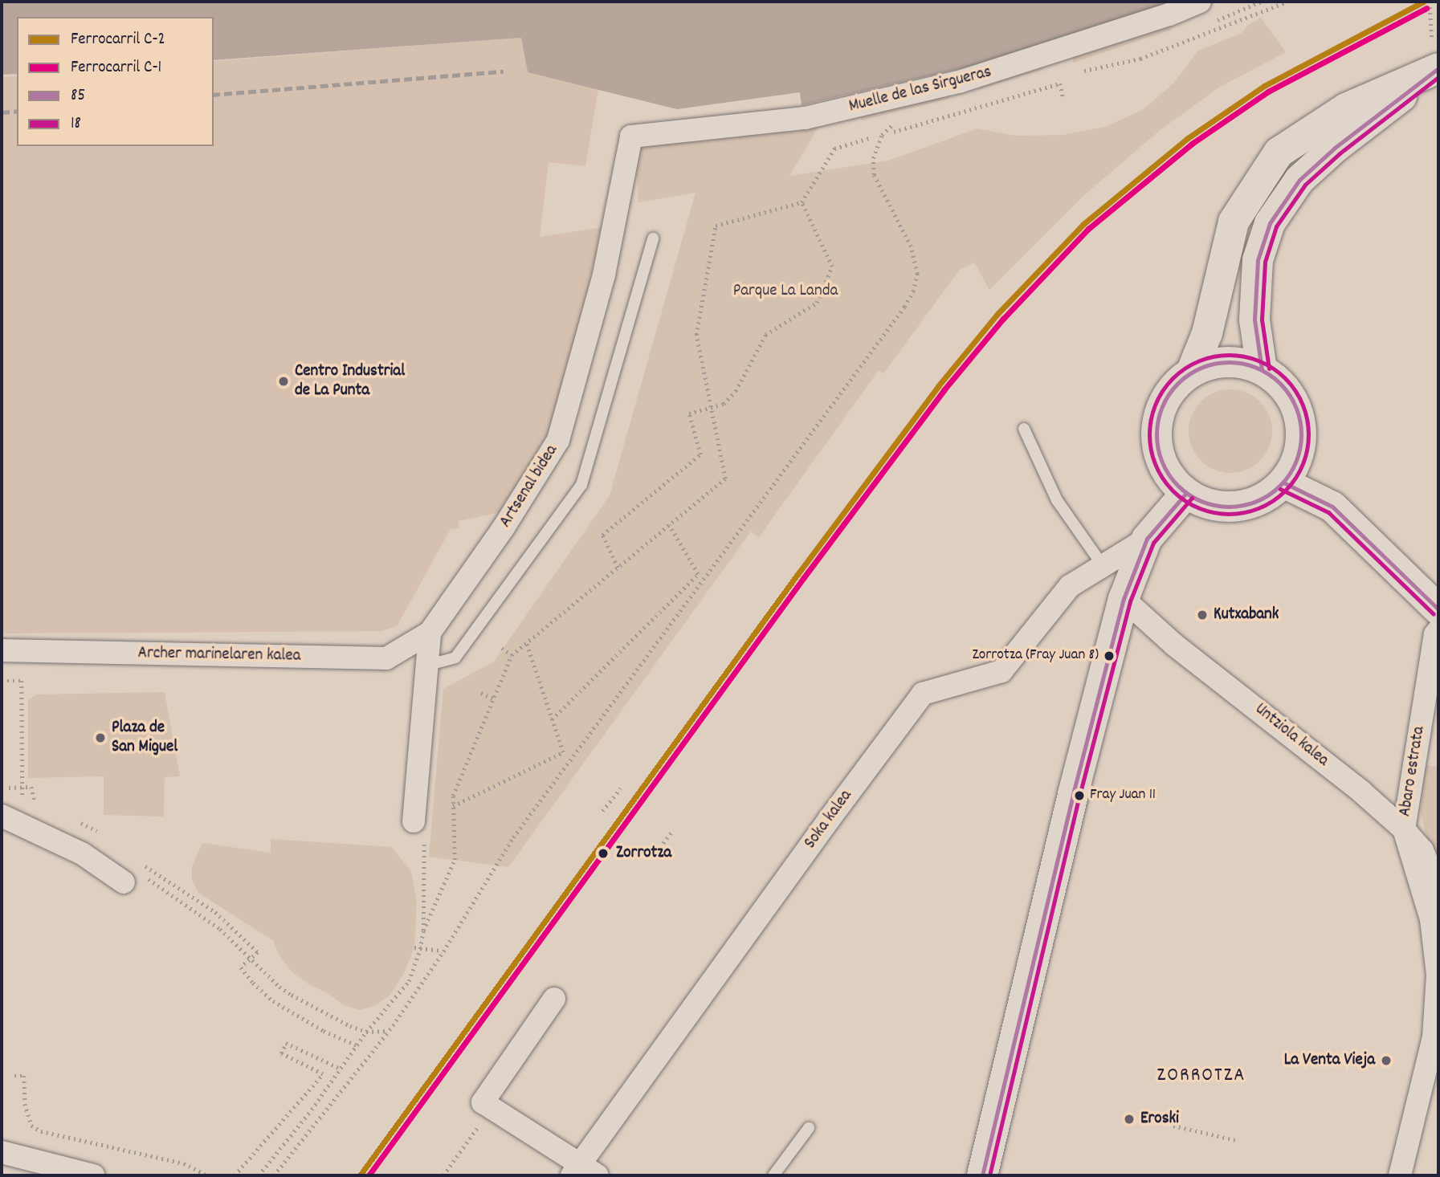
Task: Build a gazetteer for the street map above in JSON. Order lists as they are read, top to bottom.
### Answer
{
  "streets": {
    "street": [
      "Muelle de las Sirgueras",
      "Artsenal bidea",
      "Archer marinelaren kalea",
      "Untziola kalea",
      "Abaro estrata",
      "Soka kalea"
    ]
  },
  "crossings": [
    ["Muelle de las Sirgueras", "Artsenal bidea"],
    ["Artsenal bidea", "Archer marinelaren kalea"],
    ["Untziola kalea", "Abaro estrata"]
  ],
  "districts": ["ZORROTZA"],
  "parks": ["Parque La Landa"],
  "places": [
    "Centro Industrial de La Punta",
    "Kutxabank",
    "Zorrotza (Fray Juan 8)",
    "Plaza de San Miguel",
    "Fray Juan 11",
    "Zorrotza",
    "La Venta Vieja",
    "Eroski"
  ],
  "lines": [
    "rail line C-2",
    "rail line C-1",
    "transit line 85",
    "transit line 18"
  ],
  "legend": [
    "Ferrocarril C-2",
    "Ferrocarril C-1",
    "85",
    "18"
  ]
}
